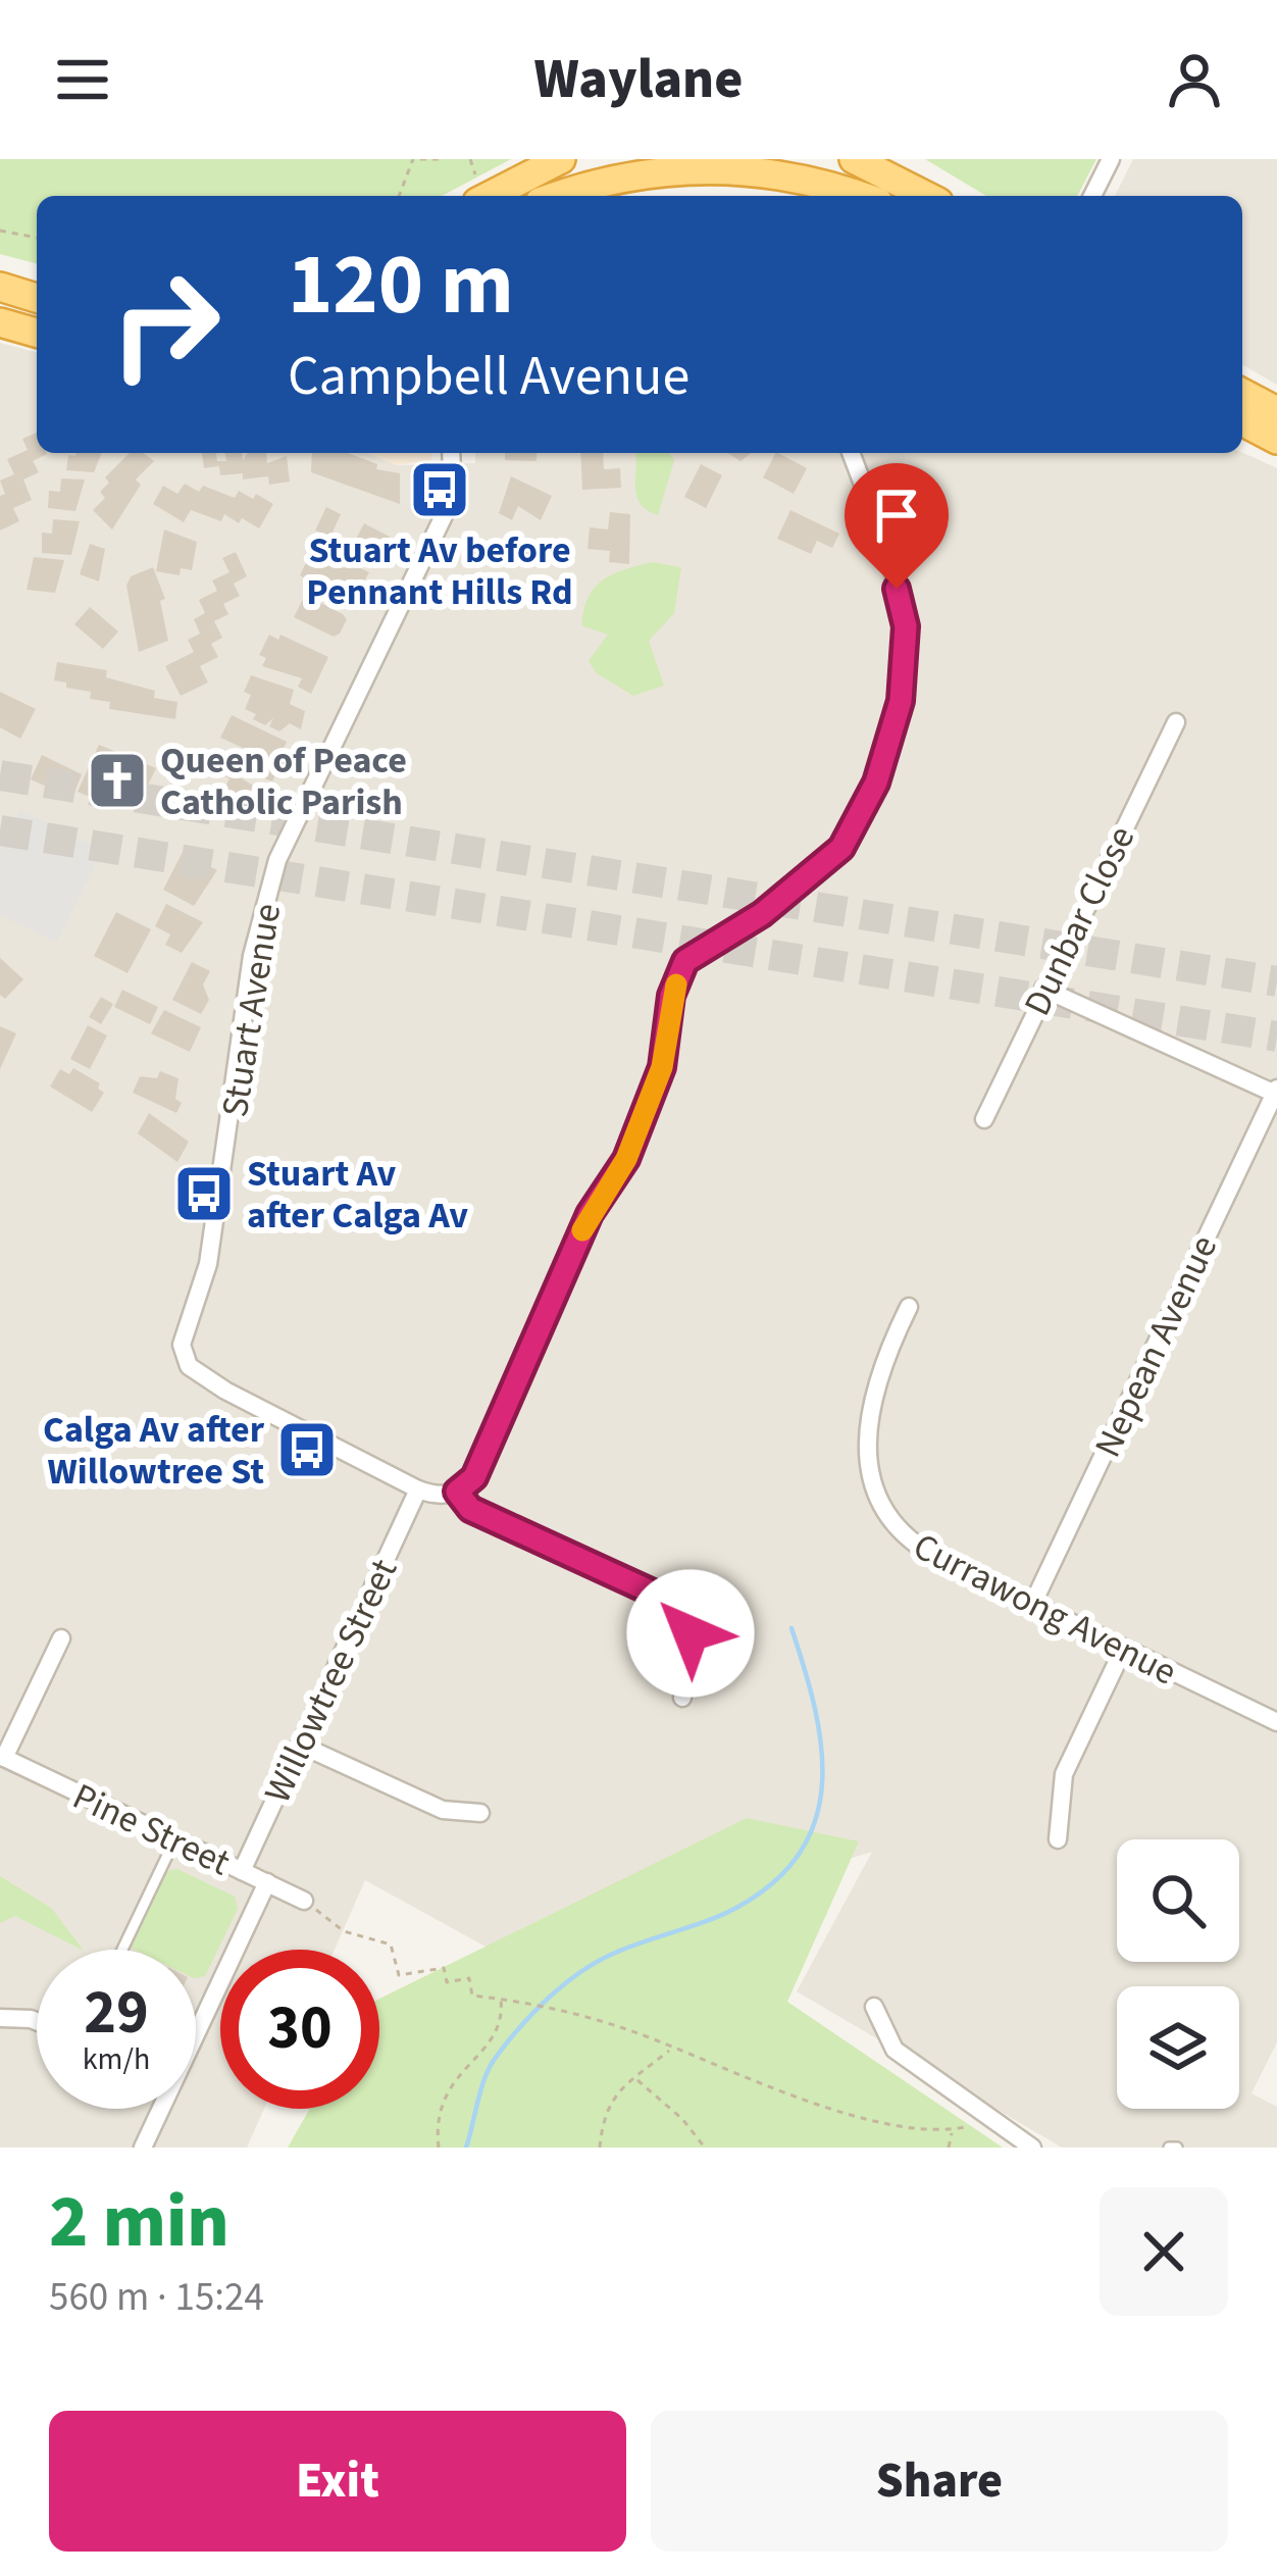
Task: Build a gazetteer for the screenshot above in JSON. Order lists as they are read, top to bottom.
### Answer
{
  "streets": {
    "street": [
      "Dunbar Close",
      "Stuart Avenue",
      "Nepean Avenue",
      "Currawong Avenue",
      "Willowtree Street",
      "Pine Street"
    ]
  },
  "crossings": [
    ["Stuart Avenue", "Willowtree Street"],
    ["Nepean Avenue", "Currawong Avenue"],
    ["Willowtree Street", "Pine Street"]
  ],
  "places": {
    "bus stop": ["Stuart Av before Pennant Hills Rd", "Stuart Av after Calga Av", "Calga Av after Willowtree St"],
    "church": ["Queen of Peace Catholic Parish"]
  },
  "page": {
    "header": "Waylane",
    "turn": ["120 m", "Campbell Avenue"],
    "speed": "29 km/h",
    "limit": "30",
    "heading": ["2 min", "560 m · 15:24"],
    "buttons": ["Exit", "Share"]
  }
}
